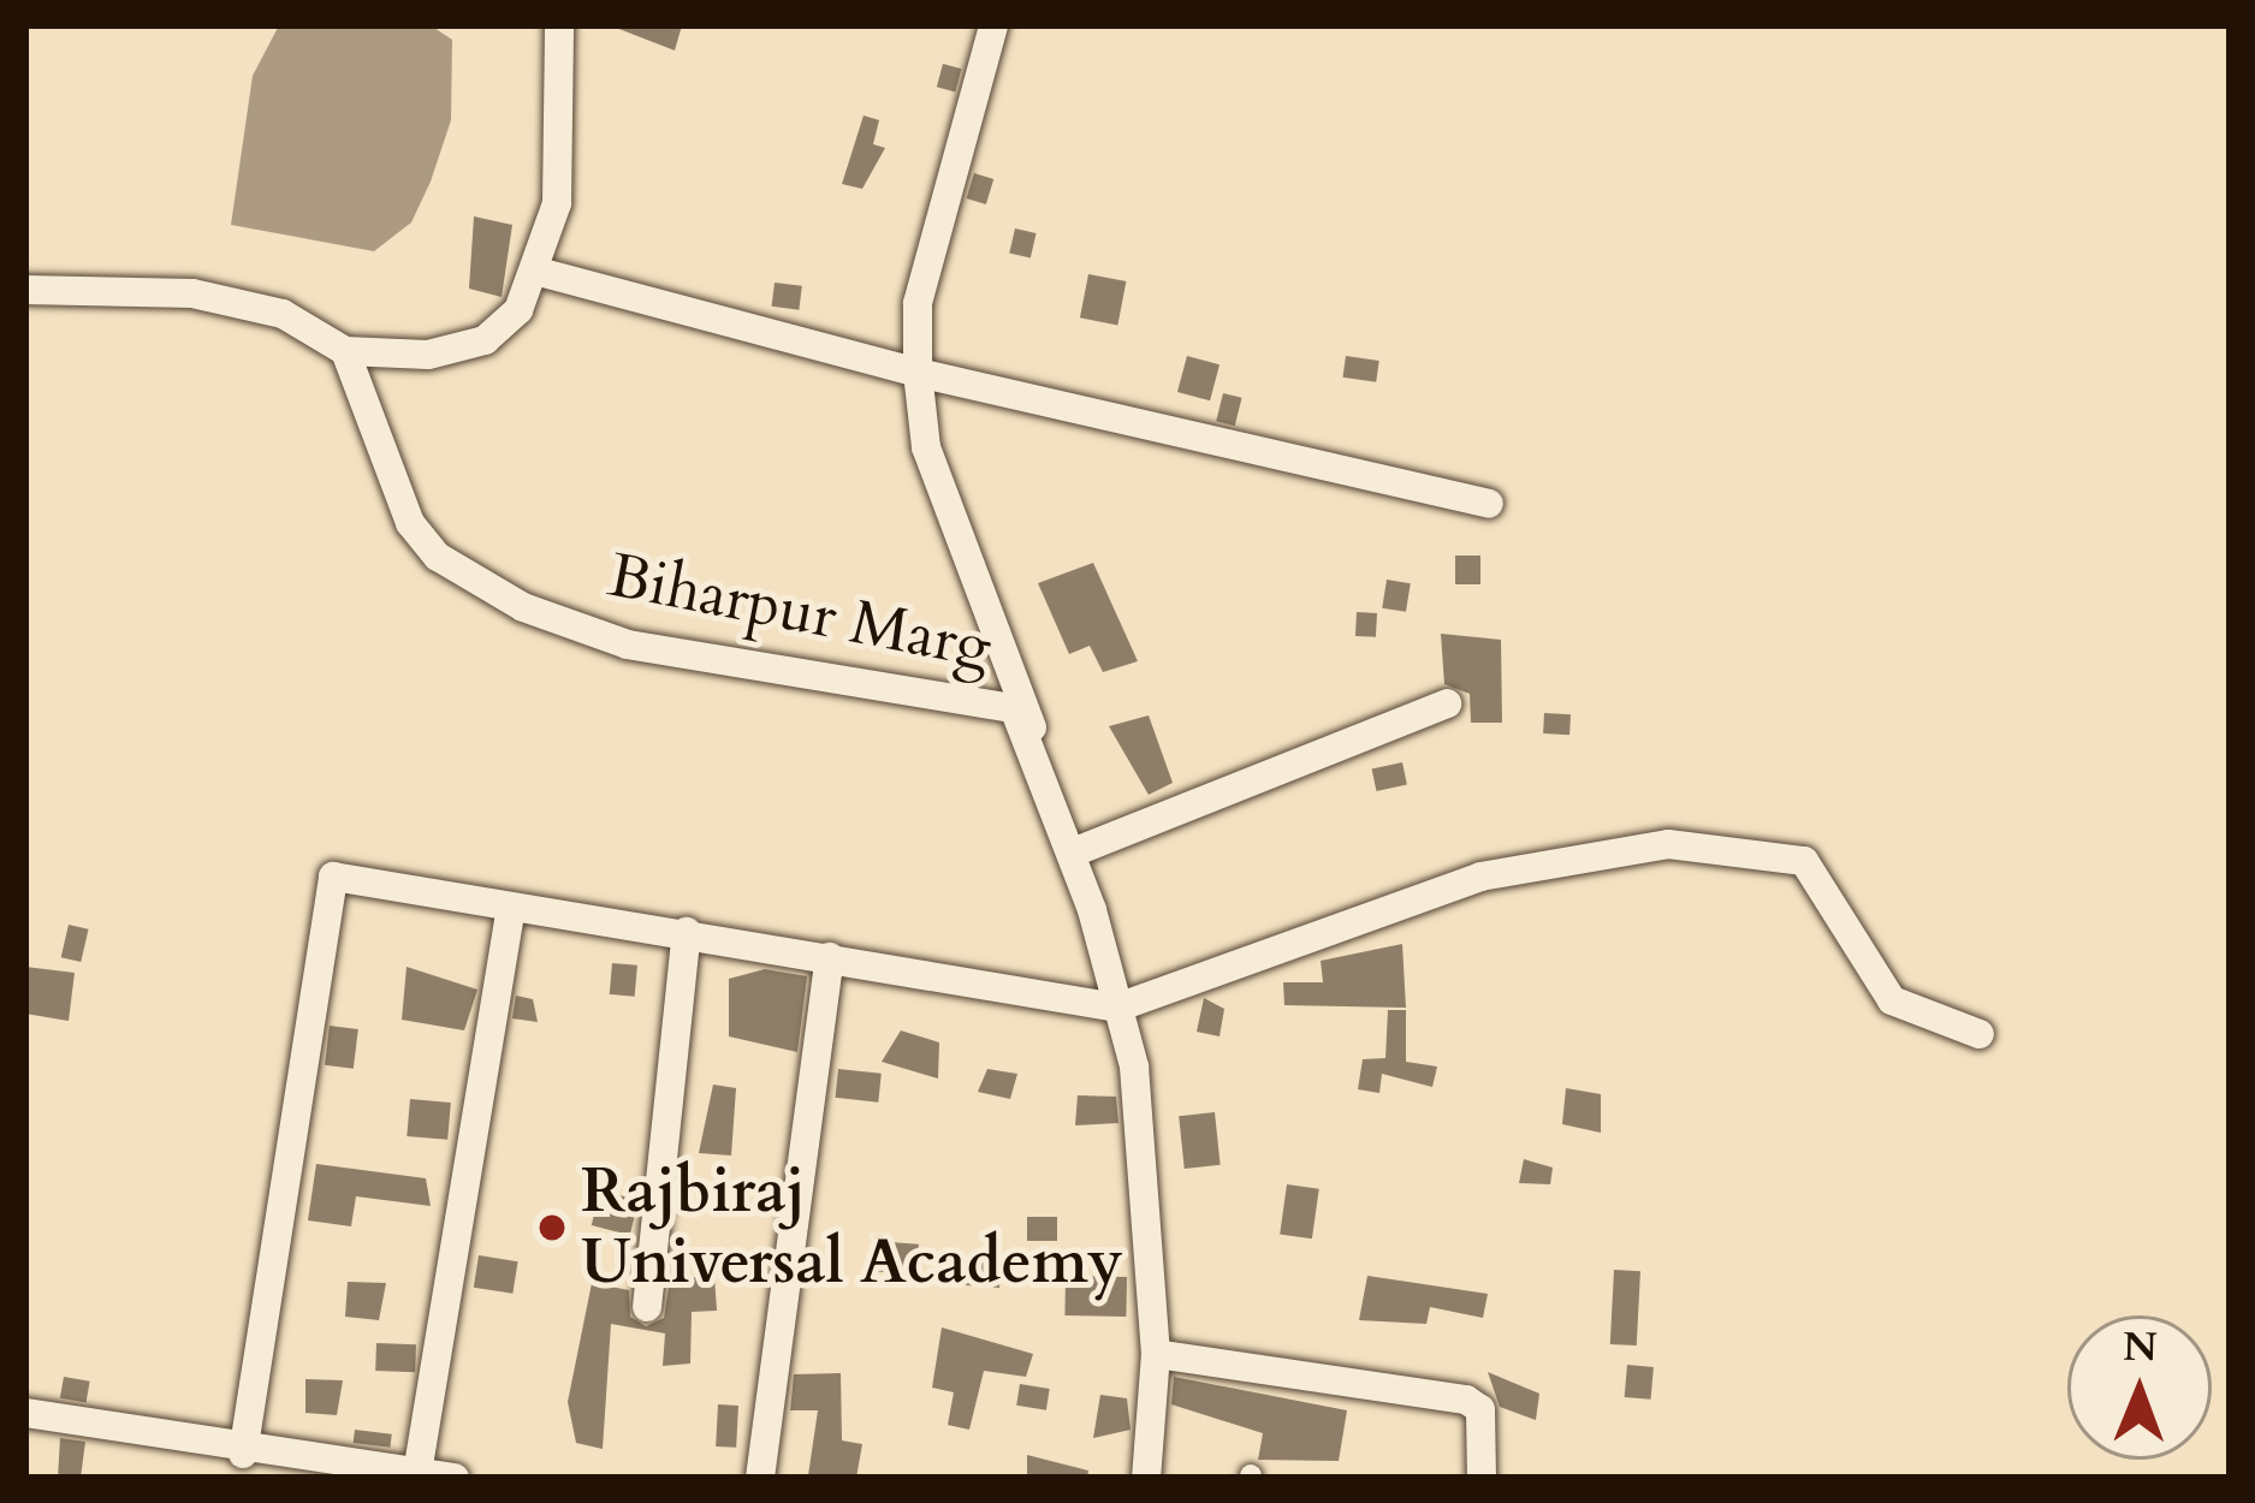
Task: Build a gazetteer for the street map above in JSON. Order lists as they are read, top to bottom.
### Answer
{
  "streets": {
    "street": ["Biharpur Marg"]
  },
  "places": ["Rajbiraj Universal Academy"],
  "north": "top"
}
